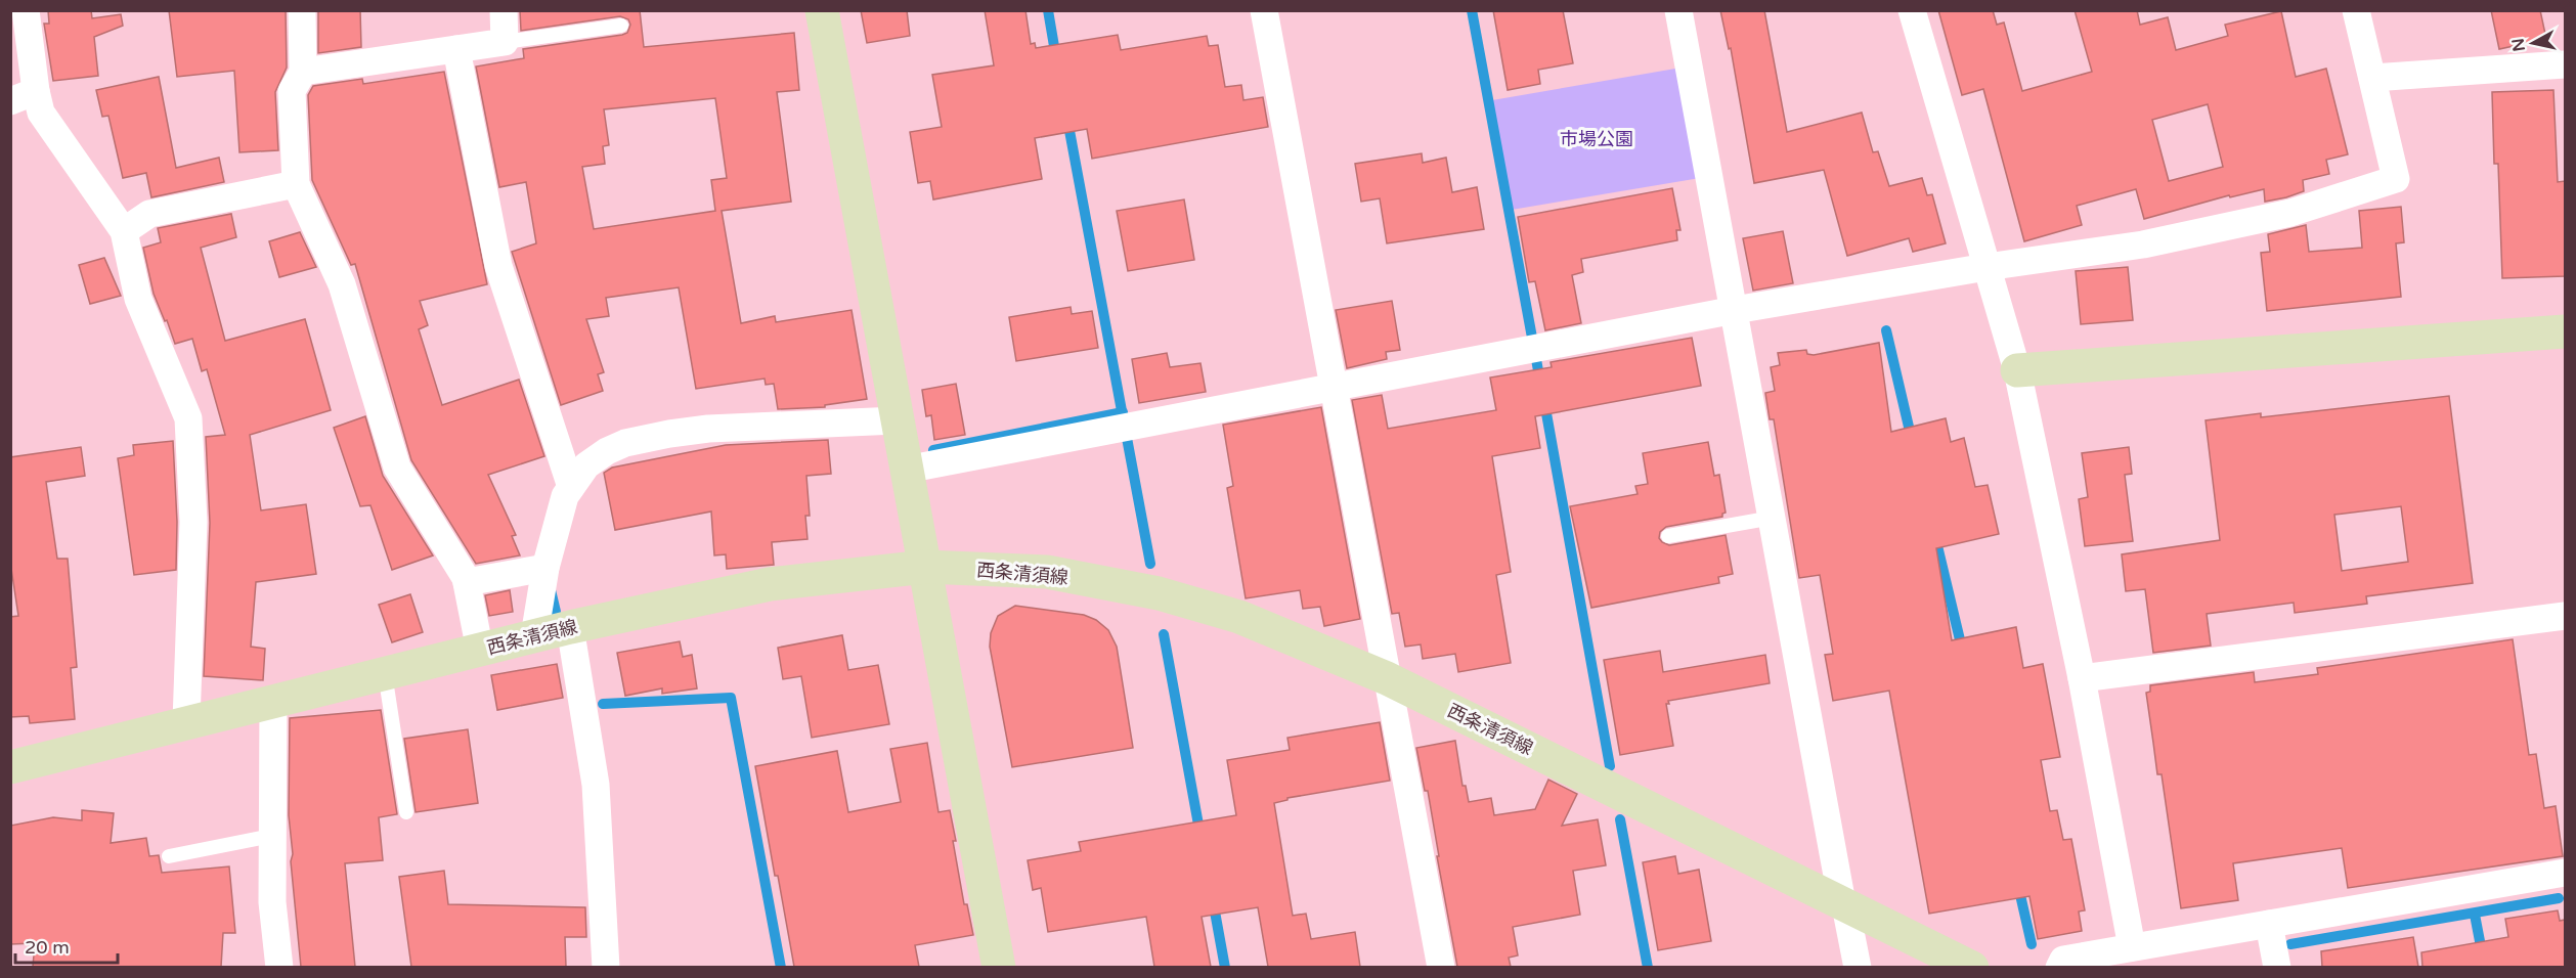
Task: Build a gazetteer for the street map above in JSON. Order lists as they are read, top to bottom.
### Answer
{
  "streets": {
    "main road": ["西条清須線"]
  },
  "parks": ["市場公園"],
  "scale_bar": "20 m",
  "north": "left"
}
